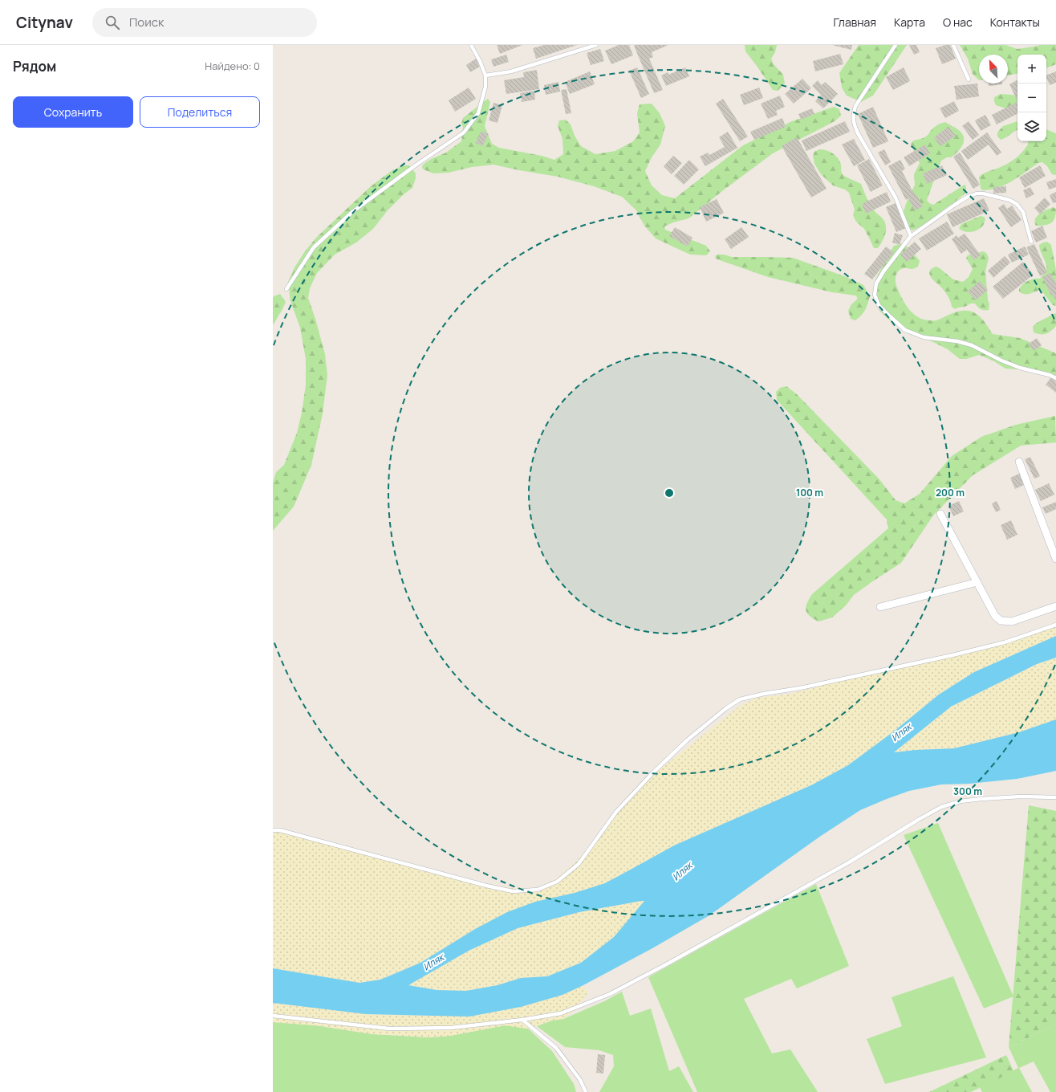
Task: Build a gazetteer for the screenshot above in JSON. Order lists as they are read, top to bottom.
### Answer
{
  "water": ["Иляк"],
  "north": "top left",
  "page": {
    "header": "Citynav",
    "search": "Поиск",
    "nav": [
      "Главная",
      "Карта",
      "О нас",
      "Контакты"
    ],
    "heading": ["Рядом", "Найдено: 0"],
    "map_buttons": ["+", "−"],
    "buttons": ["Сохранить", "Поделиться"]
  },
  "rings": ["100 m", "200 m", "300 m"]
}
